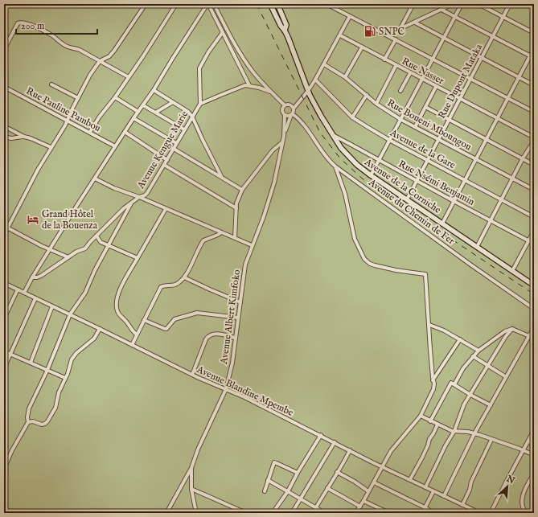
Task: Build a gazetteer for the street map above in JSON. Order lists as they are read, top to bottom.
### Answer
{
  "streets": {
    "street": [
      "Rue Nasser",
      "Rue Dupont Mataka",
      "Rue Pauline Pambou",
      "Rue Boueni Mboungou",
      "Avenue de la Gare",
      "Avenue Kengue Marie",
      "Rue Nsémi Benjamin",
      "Avenue de la Corniche",
      "Avenue du Chemin de Fer",
      "Avenue Albert Kimfoko",
      "Avenue Blandine Mpembe"
    ]
  },
  "crossings": [
    ["Rue Nasser", "Rue Dupont Mataka"],
    ["Rue Dupont Mataka", "Rue Boueni Mboungou"],
    ["Rue Dupont Mataka", "Avenue de la Gare"],
    ["Rue Dupont Mataka", "Rue Nsémi Benjamin"],
    ["Rue Dupont Mataka", "Avenue de la Corniche"],
    ["Avenue Kengue Marie", "Avenue Albert Kimfoko"],
    ["Rue Nsémi Benjamin", "Avenue de la Corniche"],
    ["Avenue du Chemin de Fer", "Avenue Albert Kimfoko"],
    ["Avenue Albert Kimfoko", "Avenue Blandine Mpembe"]
  ],
  "places": {
    "fuel station": ["SNPC"],
    "hotel": ["Grand Hôtel de la Bouenza"]
  },
  "scale_bar": "200 m",
  "north": "top right"
}
